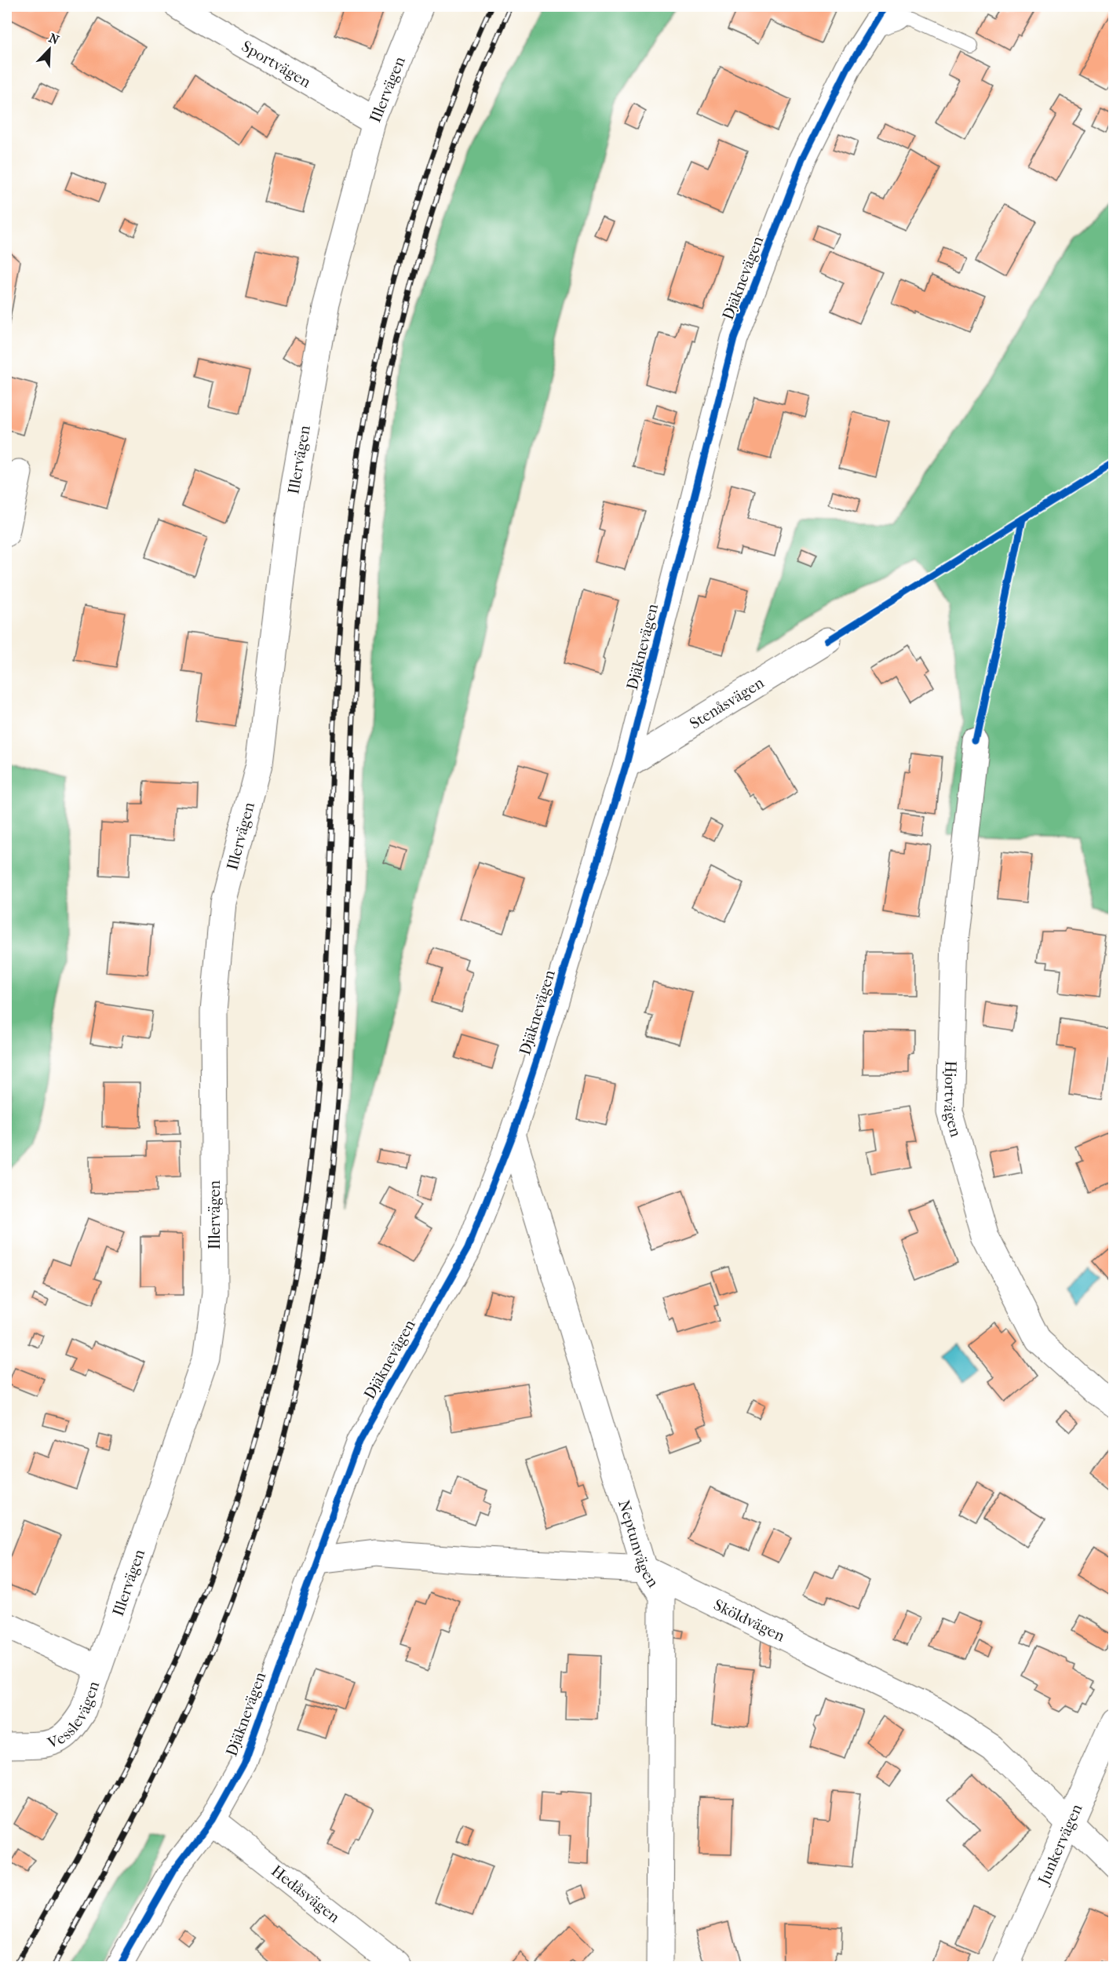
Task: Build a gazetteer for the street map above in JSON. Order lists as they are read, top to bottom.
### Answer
{
  "streets": {
    "street": [
      "Sportvägen",
      "Illervägen",
      "Djäknevägen",
      "Stenåsvägen",
      "Hjortvägen",
      "Neptunvägen",
      "Sköldvägen",
      "Vesslevägen",
      "Junkervägen",
      "Hedåsvägen"
    ]
  },
  "crossings": [
    ["Sportvägen", "Illervägen"],
    ["Illervägen", "Vesslevägen"],
    ["Djäknevägen", "Stenåsvägen"],
    ["Djäknevägen", "Neptunvägen"],
    ["Djäknevägen", "Sköldvägen"],
    ["Djäknevägen", "Hedåsvägen"],
    ["Neptunvägen", "Sköldvägen"],
    ["Sköldvägen", "Junkervägen"]
  ],
  "north": "top right"
}
